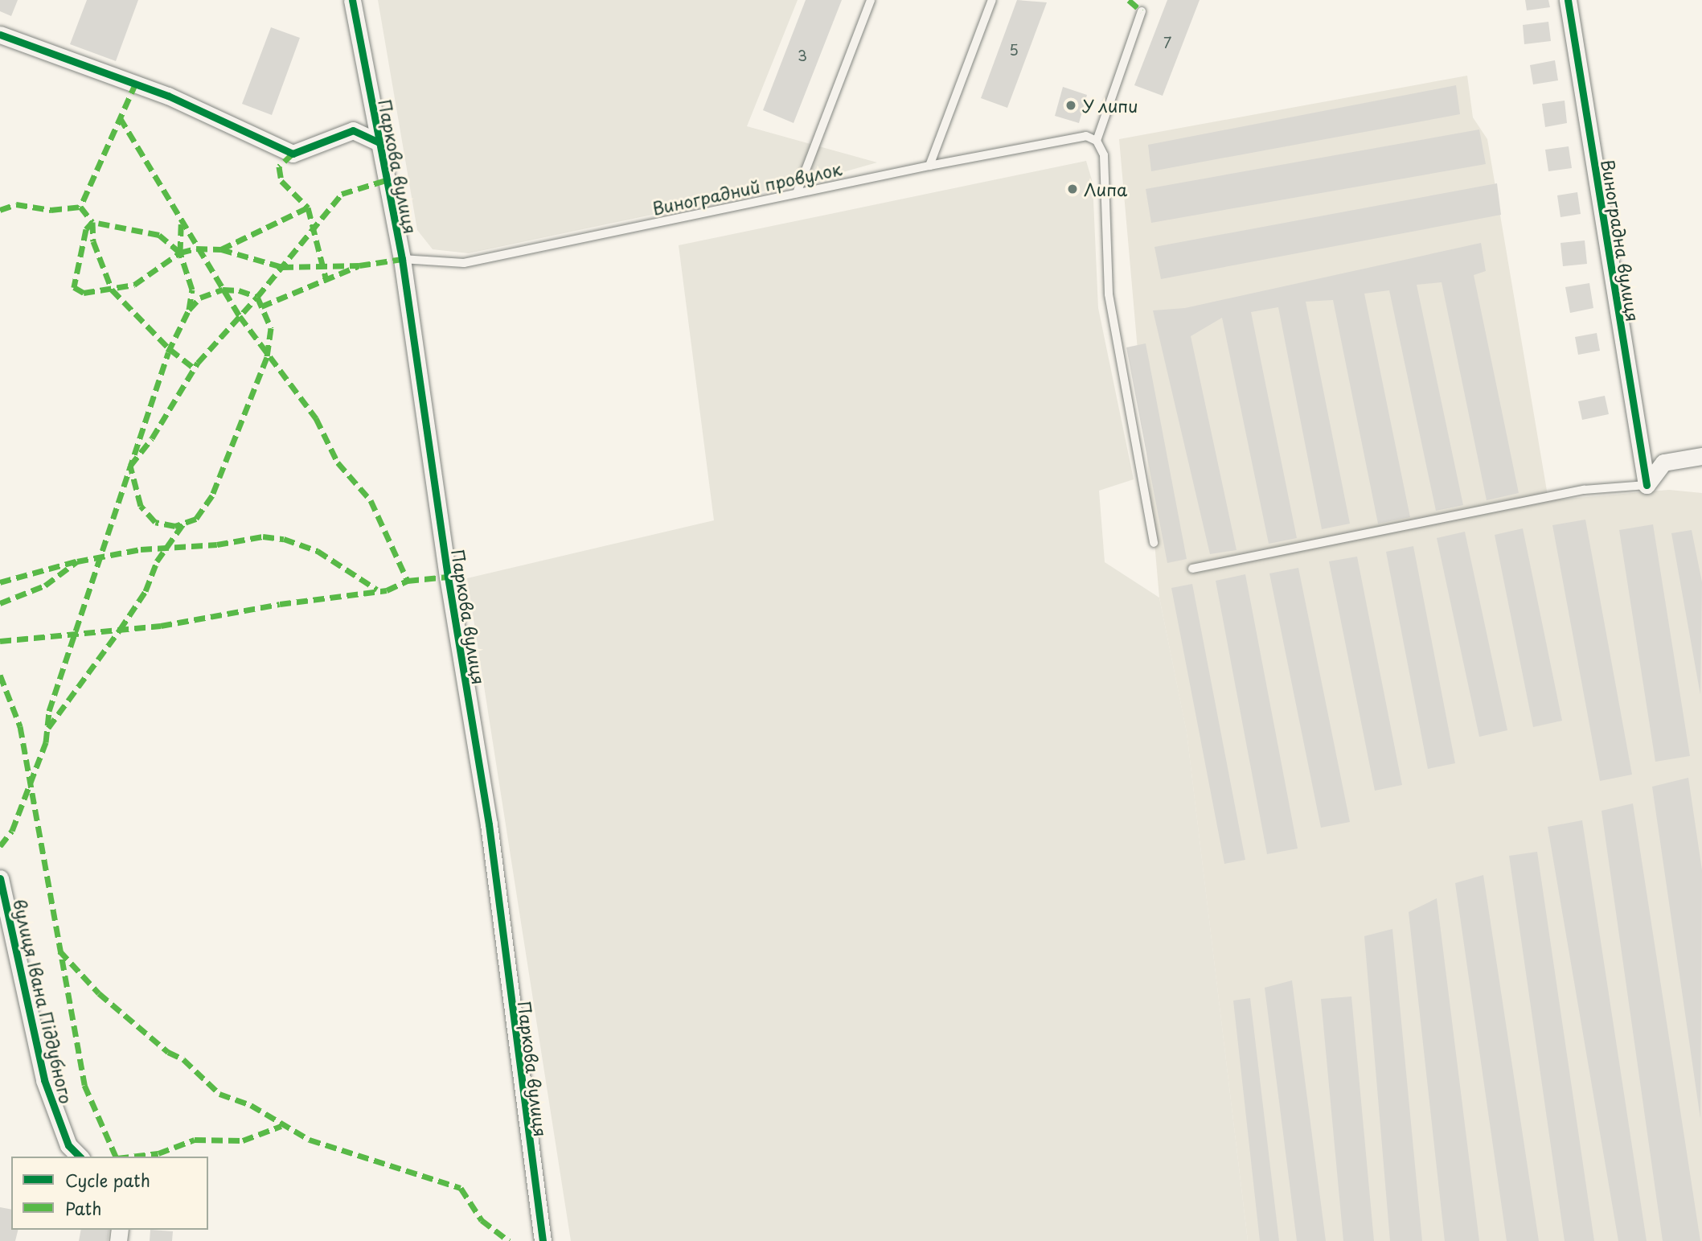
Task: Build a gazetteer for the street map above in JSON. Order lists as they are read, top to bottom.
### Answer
{
  "streets": {
    "street": ["Паркова вулиця", "Виноградна вулиця", "вулиця Івана Піддубного"],
    "lane": ["Виноградний провулок"]
  },
  "crossings": [
    ["Паркова вулиця", "Виноградний провулок"]
  ],
  "places": ["У липи", "Липа"],
  "house_numbers": ["7", "5", "3"],
  "legend": ["Cycle path", "Path"]
}
